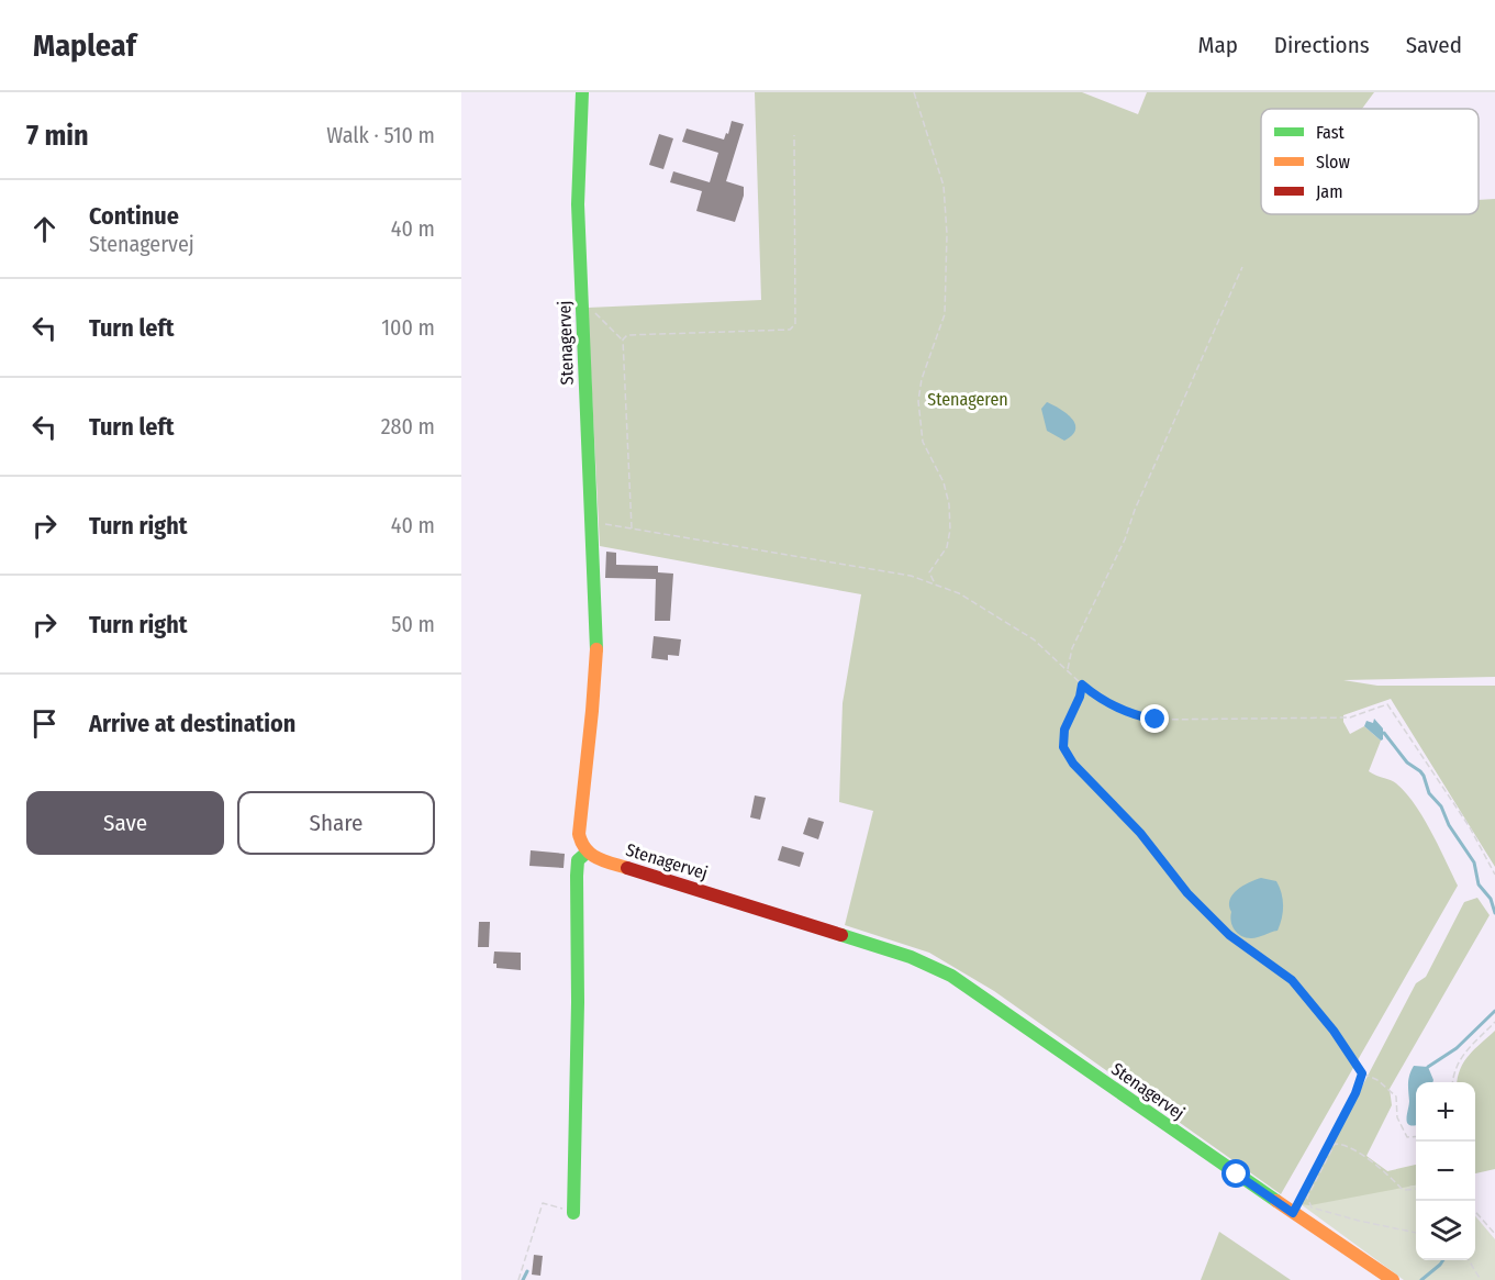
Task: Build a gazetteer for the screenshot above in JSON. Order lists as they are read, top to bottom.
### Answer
{
  "streets": {
    "street": ["Stenagervej"]
  },
  "parks": ["Stenageren"],
  "legend": ["Fast", "Slow", "Jam"],
  "page": {
    "header": "Mapleaf",
    "nav": ["Map", "Directions", "Saved"],
    "heading": ["7 min", "Walk · 510 m"],
    "list": [
      ["Continue", "Stenagervej", "40 m"],
      ["Turn left", "100 m"],
      ["Turn left", "280 m"],
      ["Turn right", "40 m"],
      ["Turn right", "50 m"],
      "Arrive at destination"
    ],
    "buttons": ["Save", "Share"],
    "map_buttons": ["+", "−"]
  }
}
